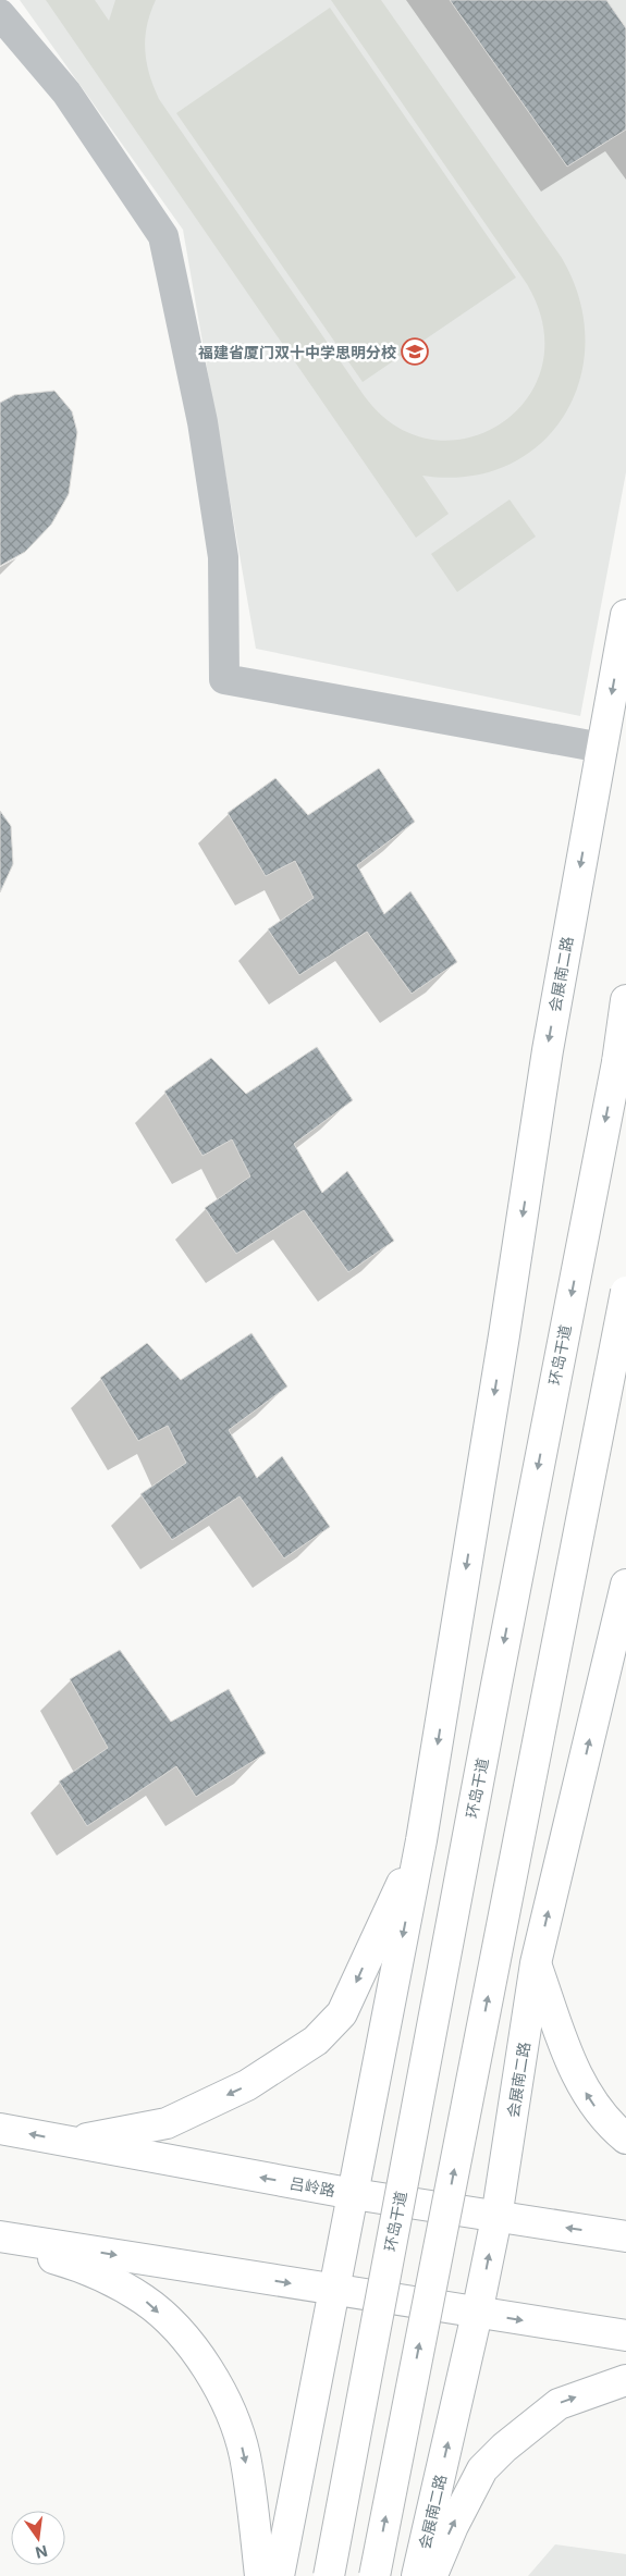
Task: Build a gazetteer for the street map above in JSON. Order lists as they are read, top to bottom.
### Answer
{
  "streets": {
    "main road": ["会展南二路", "环岛干道", "吕岭路"]
  },
  "crossings": [
    ["会展南二路", "吕岭路"]
  ],
  "places": {
    "school or university": ["福建省厦门双十中学思明分校"]
  },
  "north": "bottom"
}
